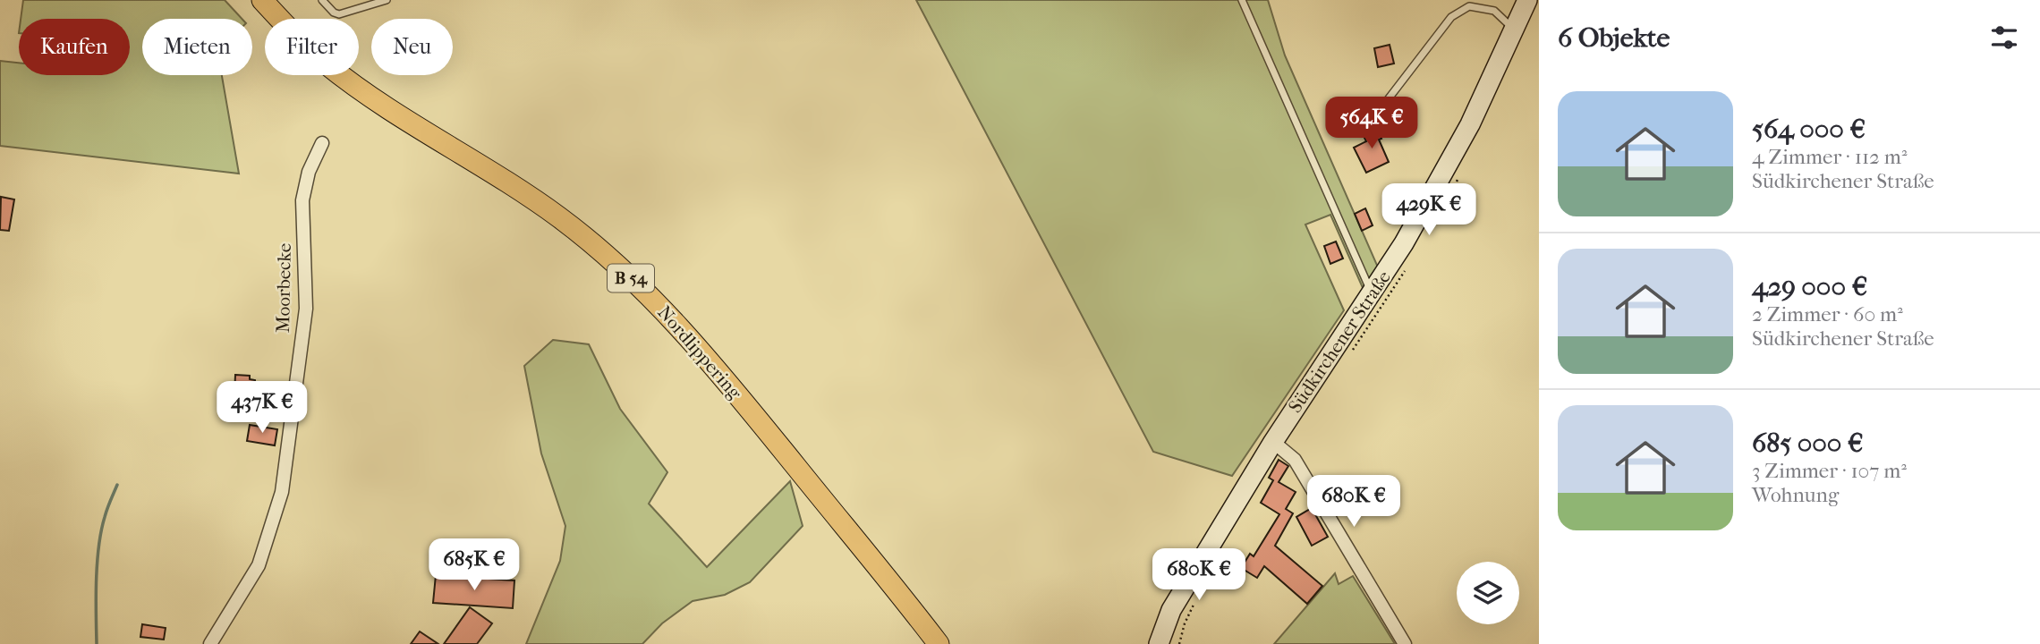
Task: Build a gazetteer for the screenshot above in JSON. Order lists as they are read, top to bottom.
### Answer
{
  "streets": {
    "main road": ["B 54", "Nordlippering"],
    "street": ["Moorbecke", "Südkirchener Straße"]
  },
  "page": {
    "heading": "6 Objekte",
    "chip": [
      "Kaufen",
      "Mieten",
      "Filter",
      "Neu"
    ],
    "list": [
      {
        "name": "564 000 €",
        "note": "4 Zimmer · 112 m² · Südkirchener Straße"
      },
      {
        "name": "429 000 €",
        "note": "2 Zimmer · 60 m² · Südkirchener Straße"
      },
      {
        "name": "685 000 €",
        "note": "3 Zimmer · 107 m² · Wohnung"
      }
    ],
    "price": [
      "564K €",
      "429K €",
      "437K €",
      "680K €",
      "685K €",
      "680K €"
    ]
  }
}
